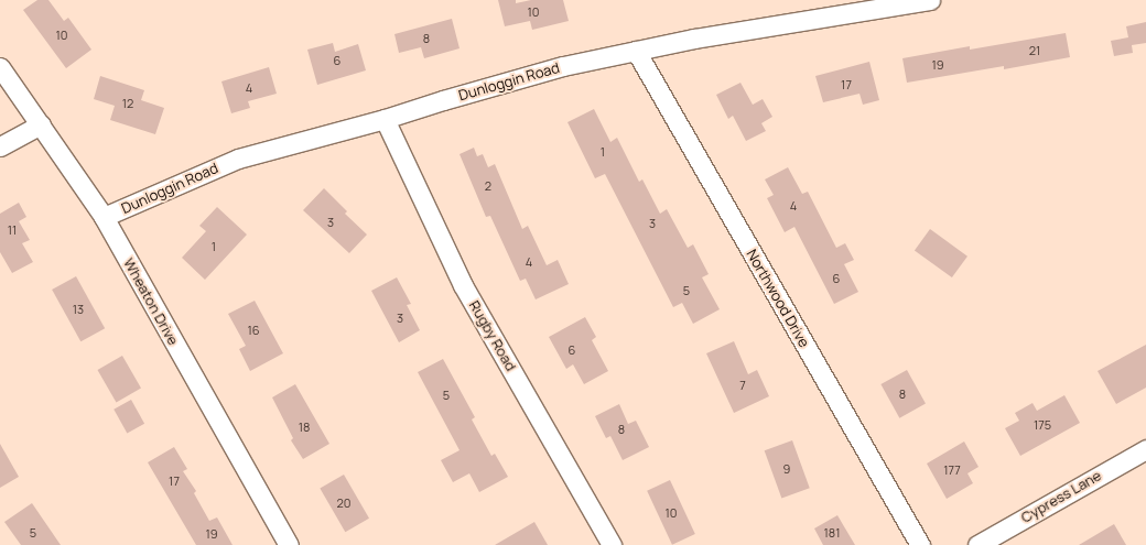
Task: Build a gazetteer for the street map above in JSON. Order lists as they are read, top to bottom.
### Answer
{
  "streets": {
    "street": [
      "Dunloggin Road",
      "Northwood Drive",
      "Wheaton Drive",
      "Rugby Road",
      "Cypress Lane"
    ]
  },
  "crossings": [
    ["Dunloggin Road", "Northwood Drive"],
    ["Dunloggin Road", "Wheaton Drive"],
    ["Dunloggin Road", "Rugby Road"]
  ],
  "house_numbers": [
    "10",
    "10",
    "8",
    "21",
    "6",
    "19",
    "17",
    "4",
    "12",
    "1",
    "2",
    "4",
    "3",
    "3",
    "11",
    "1",
    "4",
    "6",
    "5",
    "13",
    "3",
    "16",
    "6",
    "7",
    "8",
    "5",
    "175",
    "18",
    "8",
    "9",
    "177",
    "17",
    "20",
    "10",
    "5",
    "181",
    "19"
  ]
}
